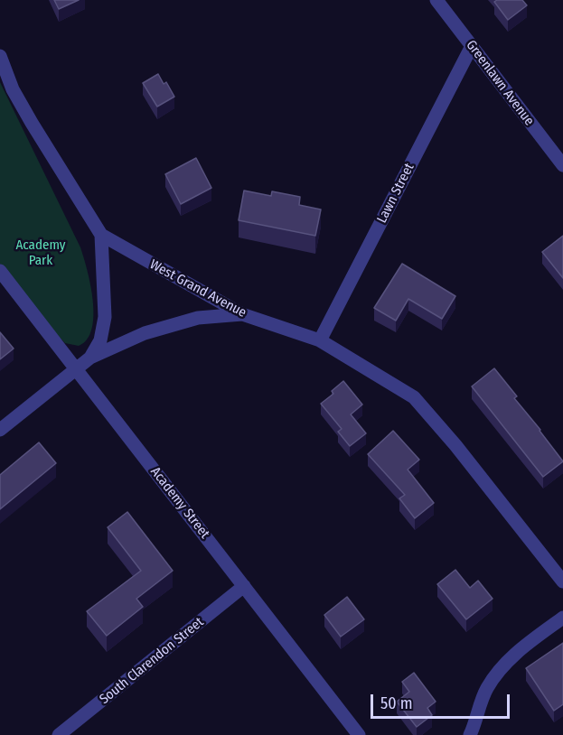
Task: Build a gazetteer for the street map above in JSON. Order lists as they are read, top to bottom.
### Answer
{
  "streets": {
    "street": [
      "Greenlawn Avenue",
      "Lawn Street",
      "West Grand Avenue",
      "Academy Street",
      "South Clarendon Street"
    ]
  },
  "crossings": [
    ["Greenlawn Avenue", "Lawn Street"],
    ["Lawn Street", "West Grand Avenue"],
    ["Academy Street", "South Clarendon Street"]
  ],
  "parks": ["Academy Park"],
  "scale_bar": "50 m"
}
